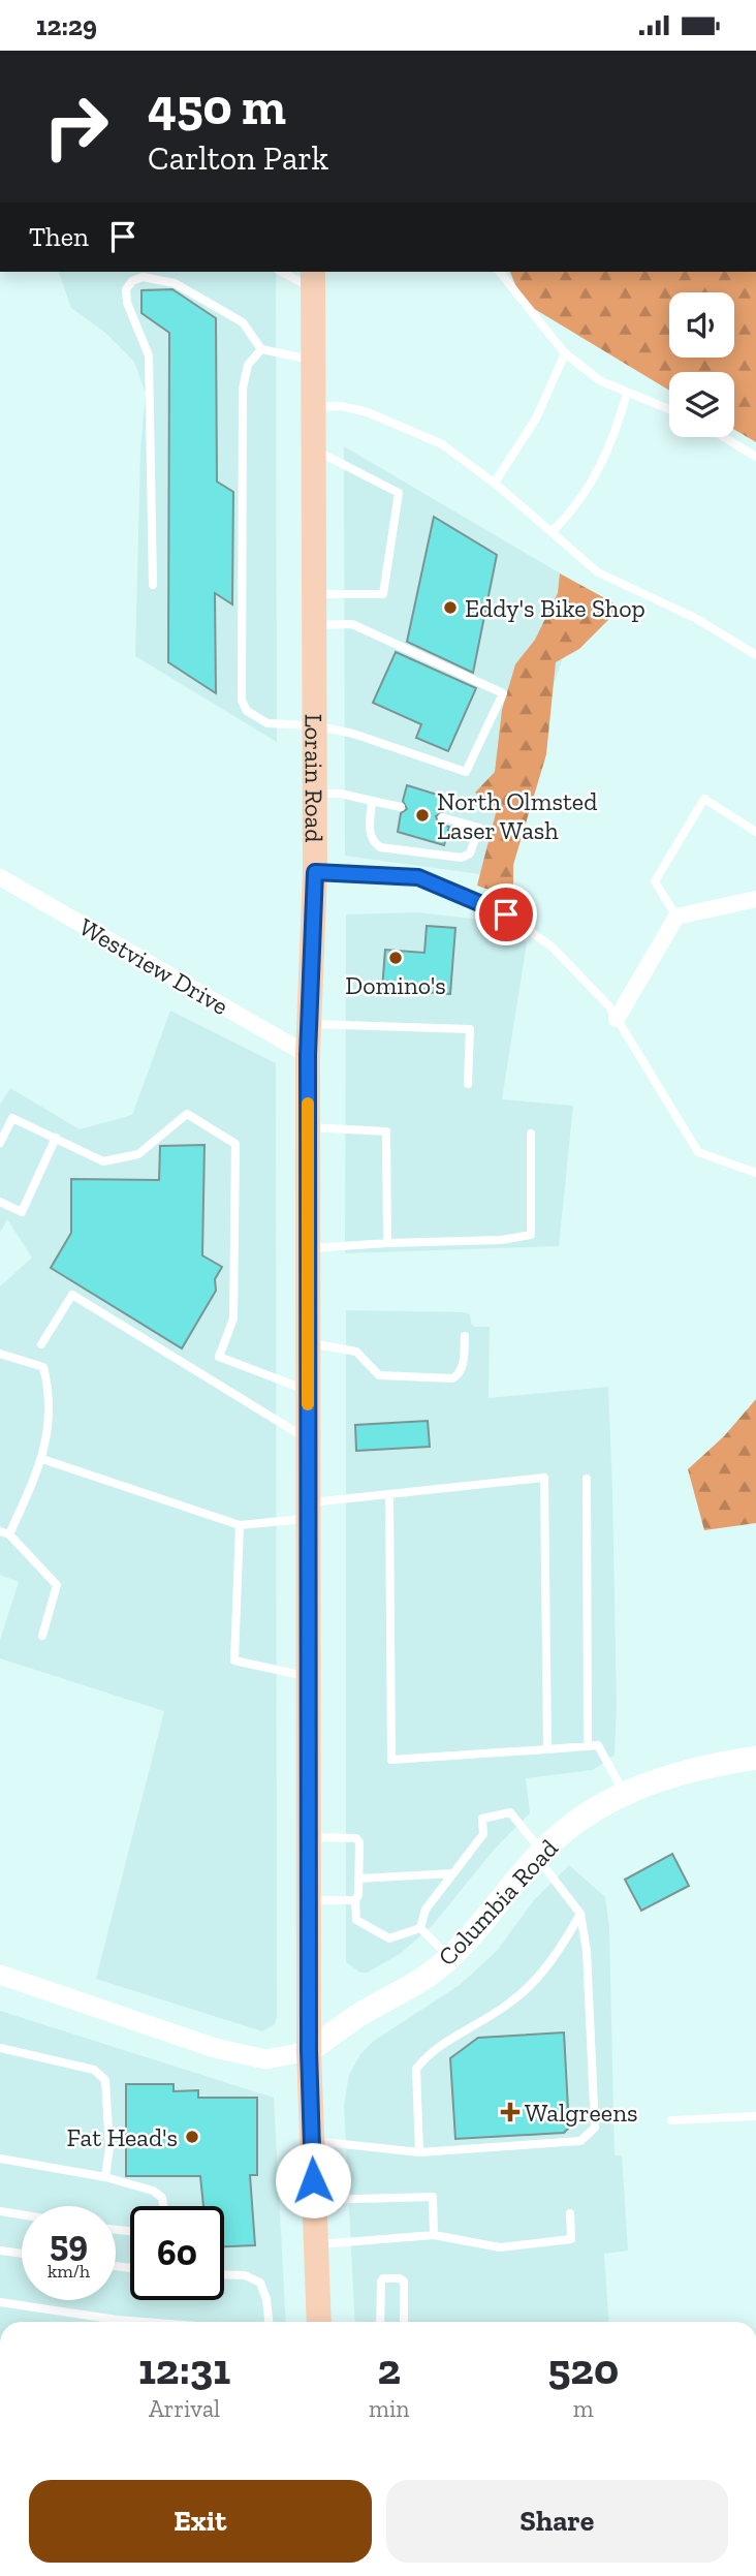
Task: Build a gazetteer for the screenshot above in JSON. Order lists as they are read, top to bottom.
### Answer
{
  "streets": {
    "main road": ["Lorain Road", "Columbia Road"],
    "street": ["Westview Drive"]
  },
  "crossings": [
    ["Lorain Road", "Westview Drive"],
    ["Lorain Road", "Columbia Road"]
  ],
  "places": {
    "other": [
      "Eddy's Bike Shop",
      "North Olmsted Laser Wash",
      "Domino's",
      "Fat Head's"
    ],
    "health": ["Walgreens"]
  },
  "page": {
    "status": "12:29",
    "turn": ["450 m", "Carlton Park"],
    "then": "Then",
    "speed": "59 km/h",
    "limit": "60",
    "eta": [
      "12:31",
      "Arrival",
      "2",
      "min",
      "520",
      "m"
    ],
    "buttons": ["Exit", "Share"]
  }
}
